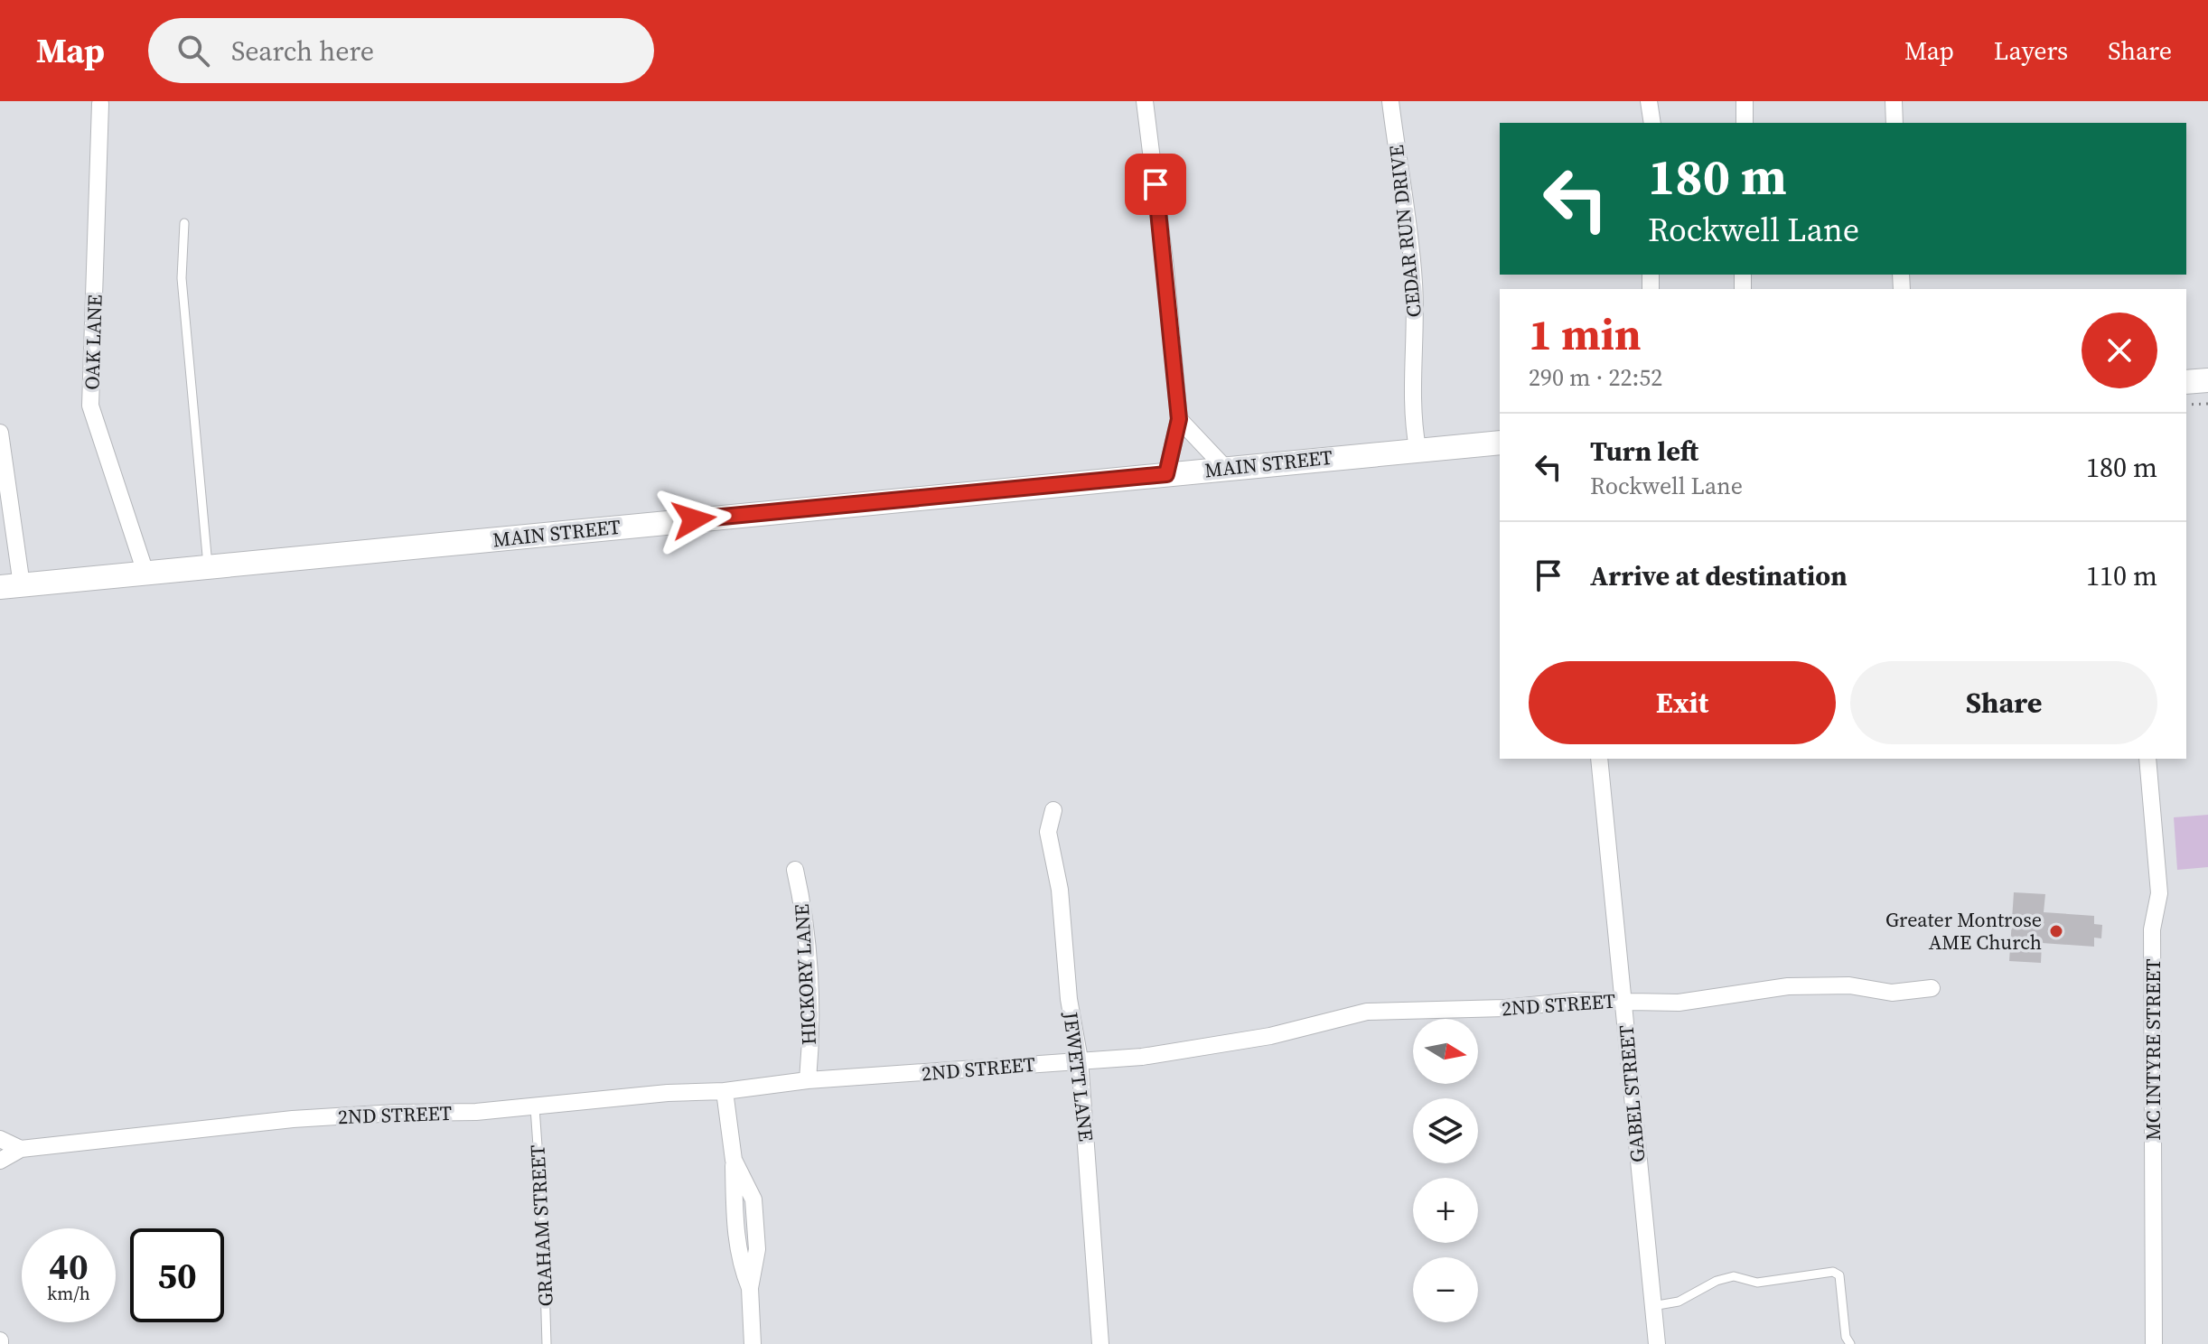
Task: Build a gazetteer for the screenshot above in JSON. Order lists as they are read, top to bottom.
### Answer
{
  "streets": {
    "main road": ["MAIN STREET"],
    "street": [
      "CEDAR RUN DRIVE",
      "OAK LANE",
      "HICKORY LANE",
      "2ND STREET",
      "MC INTYRE STREET",
      "JEWETT LANE",
      "GABEL STREET"
    ],
    "lane": ["GRAHAM STREET"]
  },
  "crossings": [
    ["CEDAR RUN DRIVE", "MAIN STREET"],
    ["OAK LANE", "MAIN STREET"],
    ["HICKORY LANE", "2ND STREET"],
    ["2ND STREET", "JEWETT LANE"],
    ["2ND STREET", "GABEL STREET"],
    ["2ND STREET", "GRAHAM STREET"]
  ],
  "places": ["Greater Montrose AME Church"],
  "north": "right",
  "page": {
    "header": "Map",
    "search": "Search here",
    "nav": ["Map", "Layers", "Share"],
    "turn": ["180 m", "Rockwell Lane"],
    "heading": ["1 min", "290 m · 22:52"],
    "list": [
      {
        "name": "Turn left",
        "note": "Rockwell Lane",
        "value": "180 m"
      },
      {
        "name": "Arrive at destination",
        "value": "110 m"
      }
    ],
    "buttons": ["Exit", "Share"],
    "map_buttons": ["+", "−"],
    "speed": "40 km/h",
    "limit": "50"
  }
}
